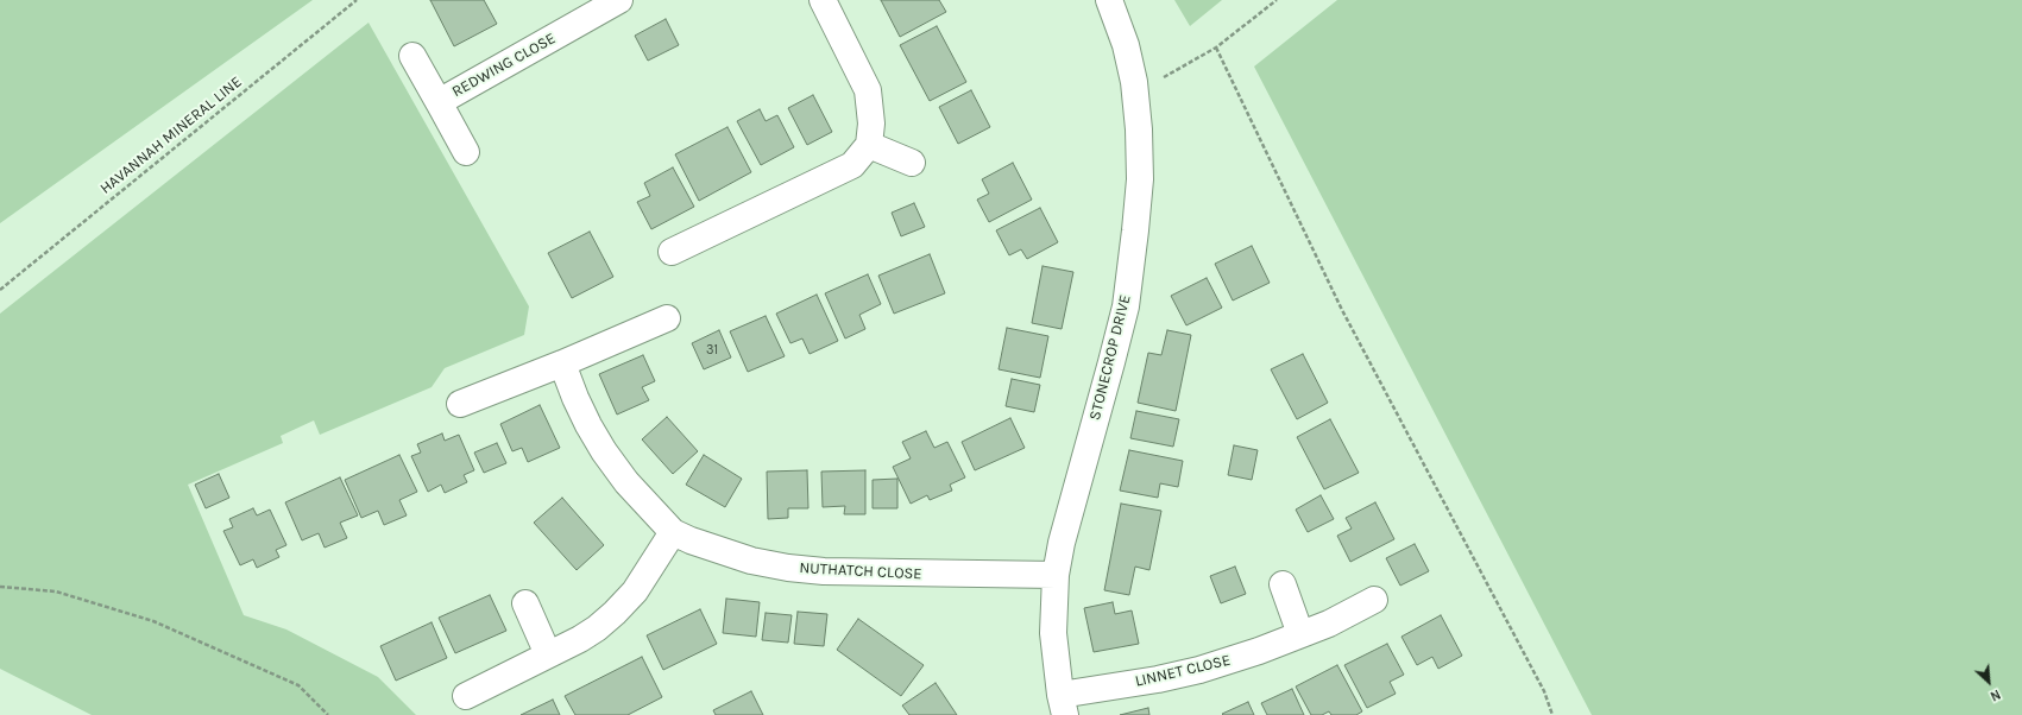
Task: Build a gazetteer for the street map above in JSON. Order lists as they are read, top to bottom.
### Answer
{
  "streets": {
    "street": [
      "REDWING CLOSE",
      "STONECROP DRIVE",
      "NUTHATCH CLOSE",
      "LINNET CLOSE"
    ],
    "path": ["HAVANNAH MINERAL LINE"]
  },
  "crossings": [
    ["STONECROP DRIVE", "NUTHATCH CLOSE"],
    ["STONECROP DRIVE", "LINNET CLOSE"]
  ],
  "house_numbers": ["31"],
  "north": "bottom right"
}
